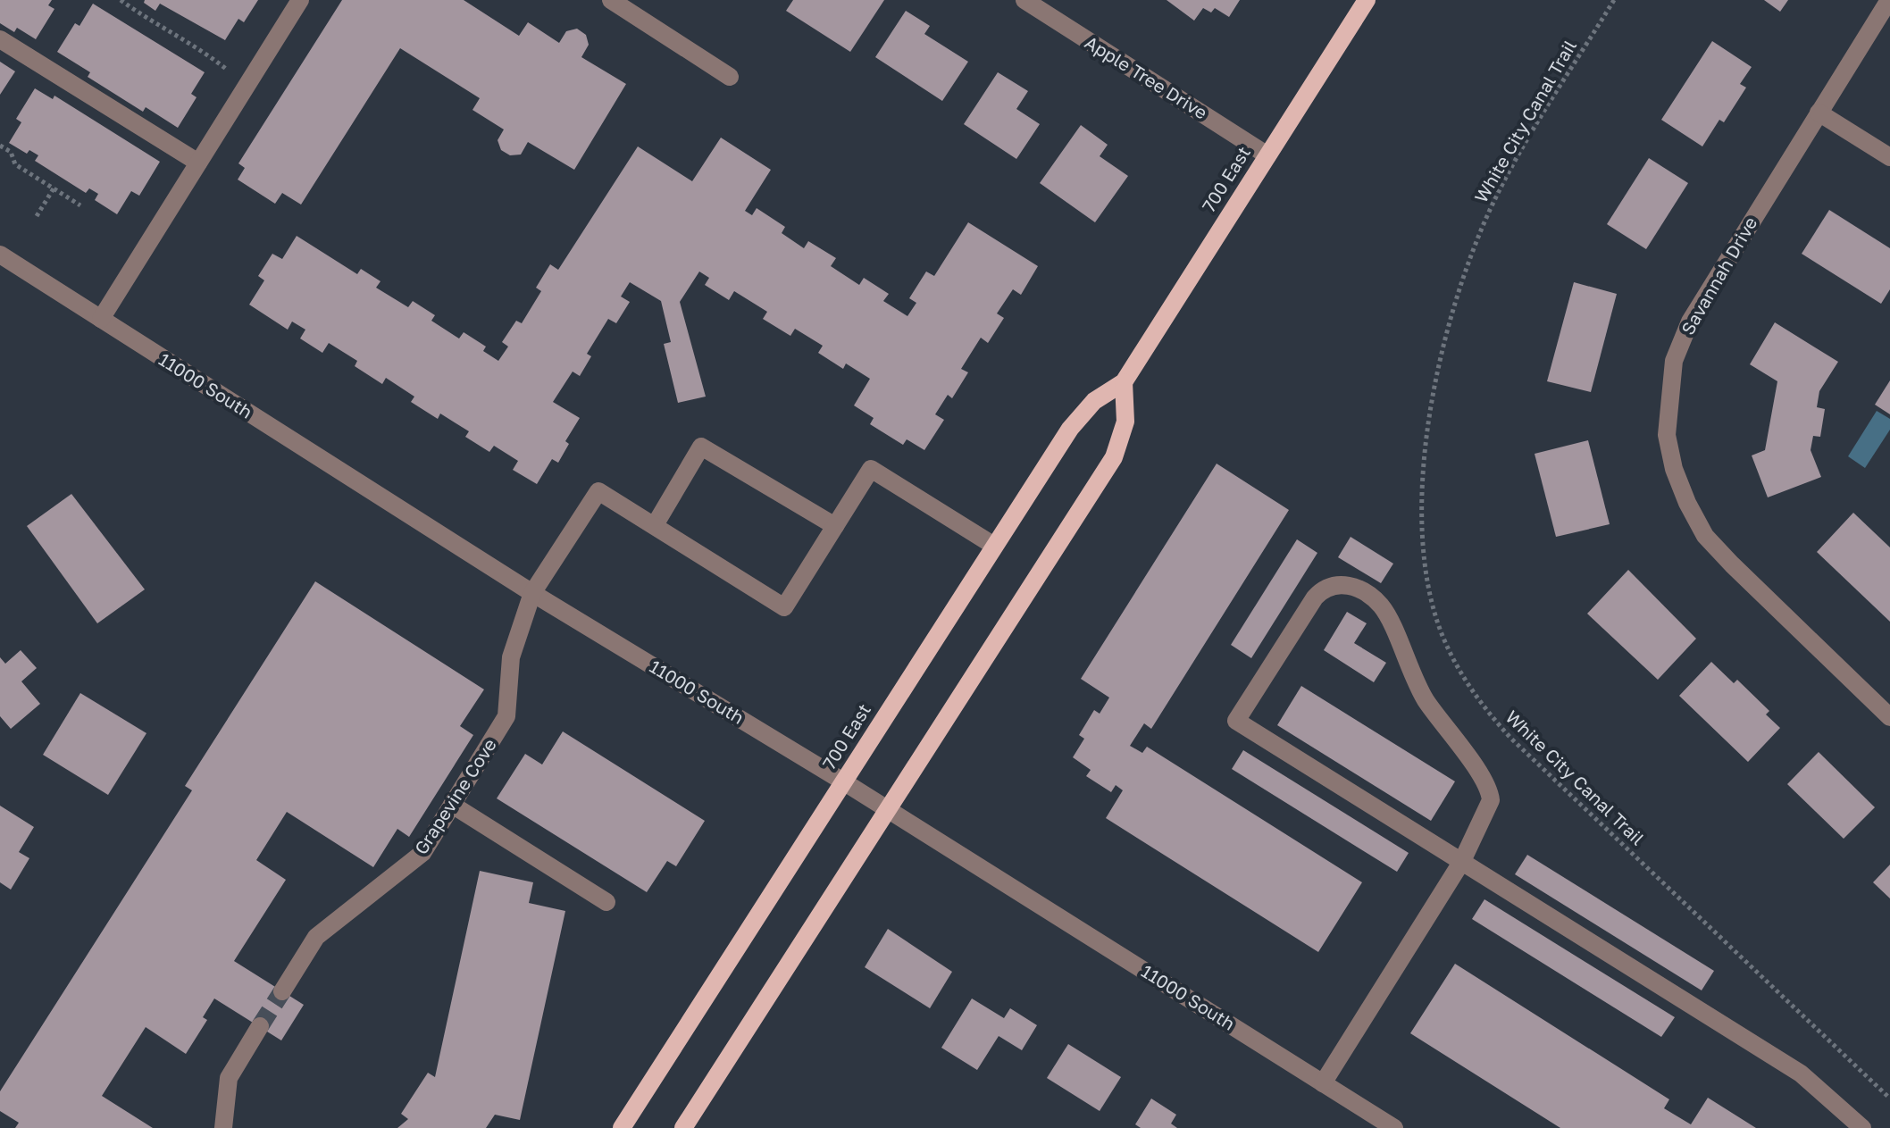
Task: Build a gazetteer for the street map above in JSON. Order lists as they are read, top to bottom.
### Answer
{
  "streets": {
    "main road": ["700 East"],
    "street": [
      "Apple Tree Drive",
      "Savannah Drive",
      "11000 South",
      "Grapevine Cove"
    ],
    "path": ["White City Canal Trail"]
  },
  "crossings": [
    ["Apple Tree Drive", "700 East"],
    ["700 East", "11000 South"],
    ["11000 South", "Grapevine Cove"]
  ]
}
